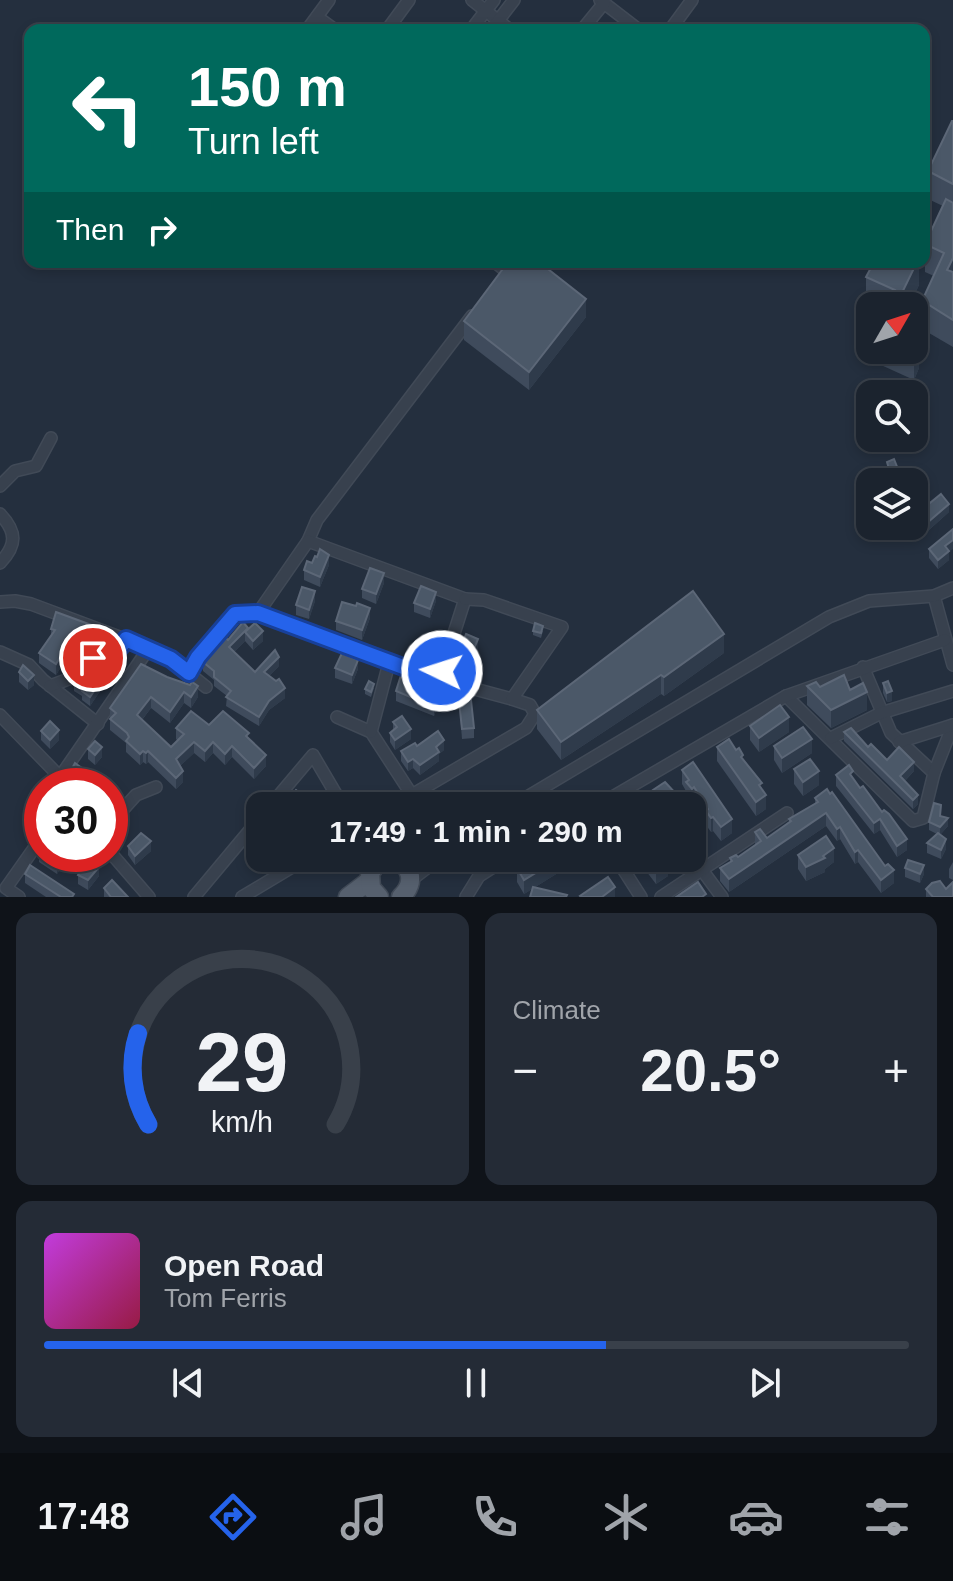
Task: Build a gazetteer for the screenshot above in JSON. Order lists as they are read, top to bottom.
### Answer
{
  "north": "top right",
  "page": {
    "turn": ["150 m", "Turn left"],
    "then": "Then",
    "limit": "30",
    "trip": "17:49 · 1 min · 290 m",
    "tile": "Climate",
    "heat": ["−", "20.5°", "+"],
    "song": ["Open Road", "Tom Ferris"],
    "tabs": "17:48",
    "gauge": ["29", "km/h"]
  }
}
